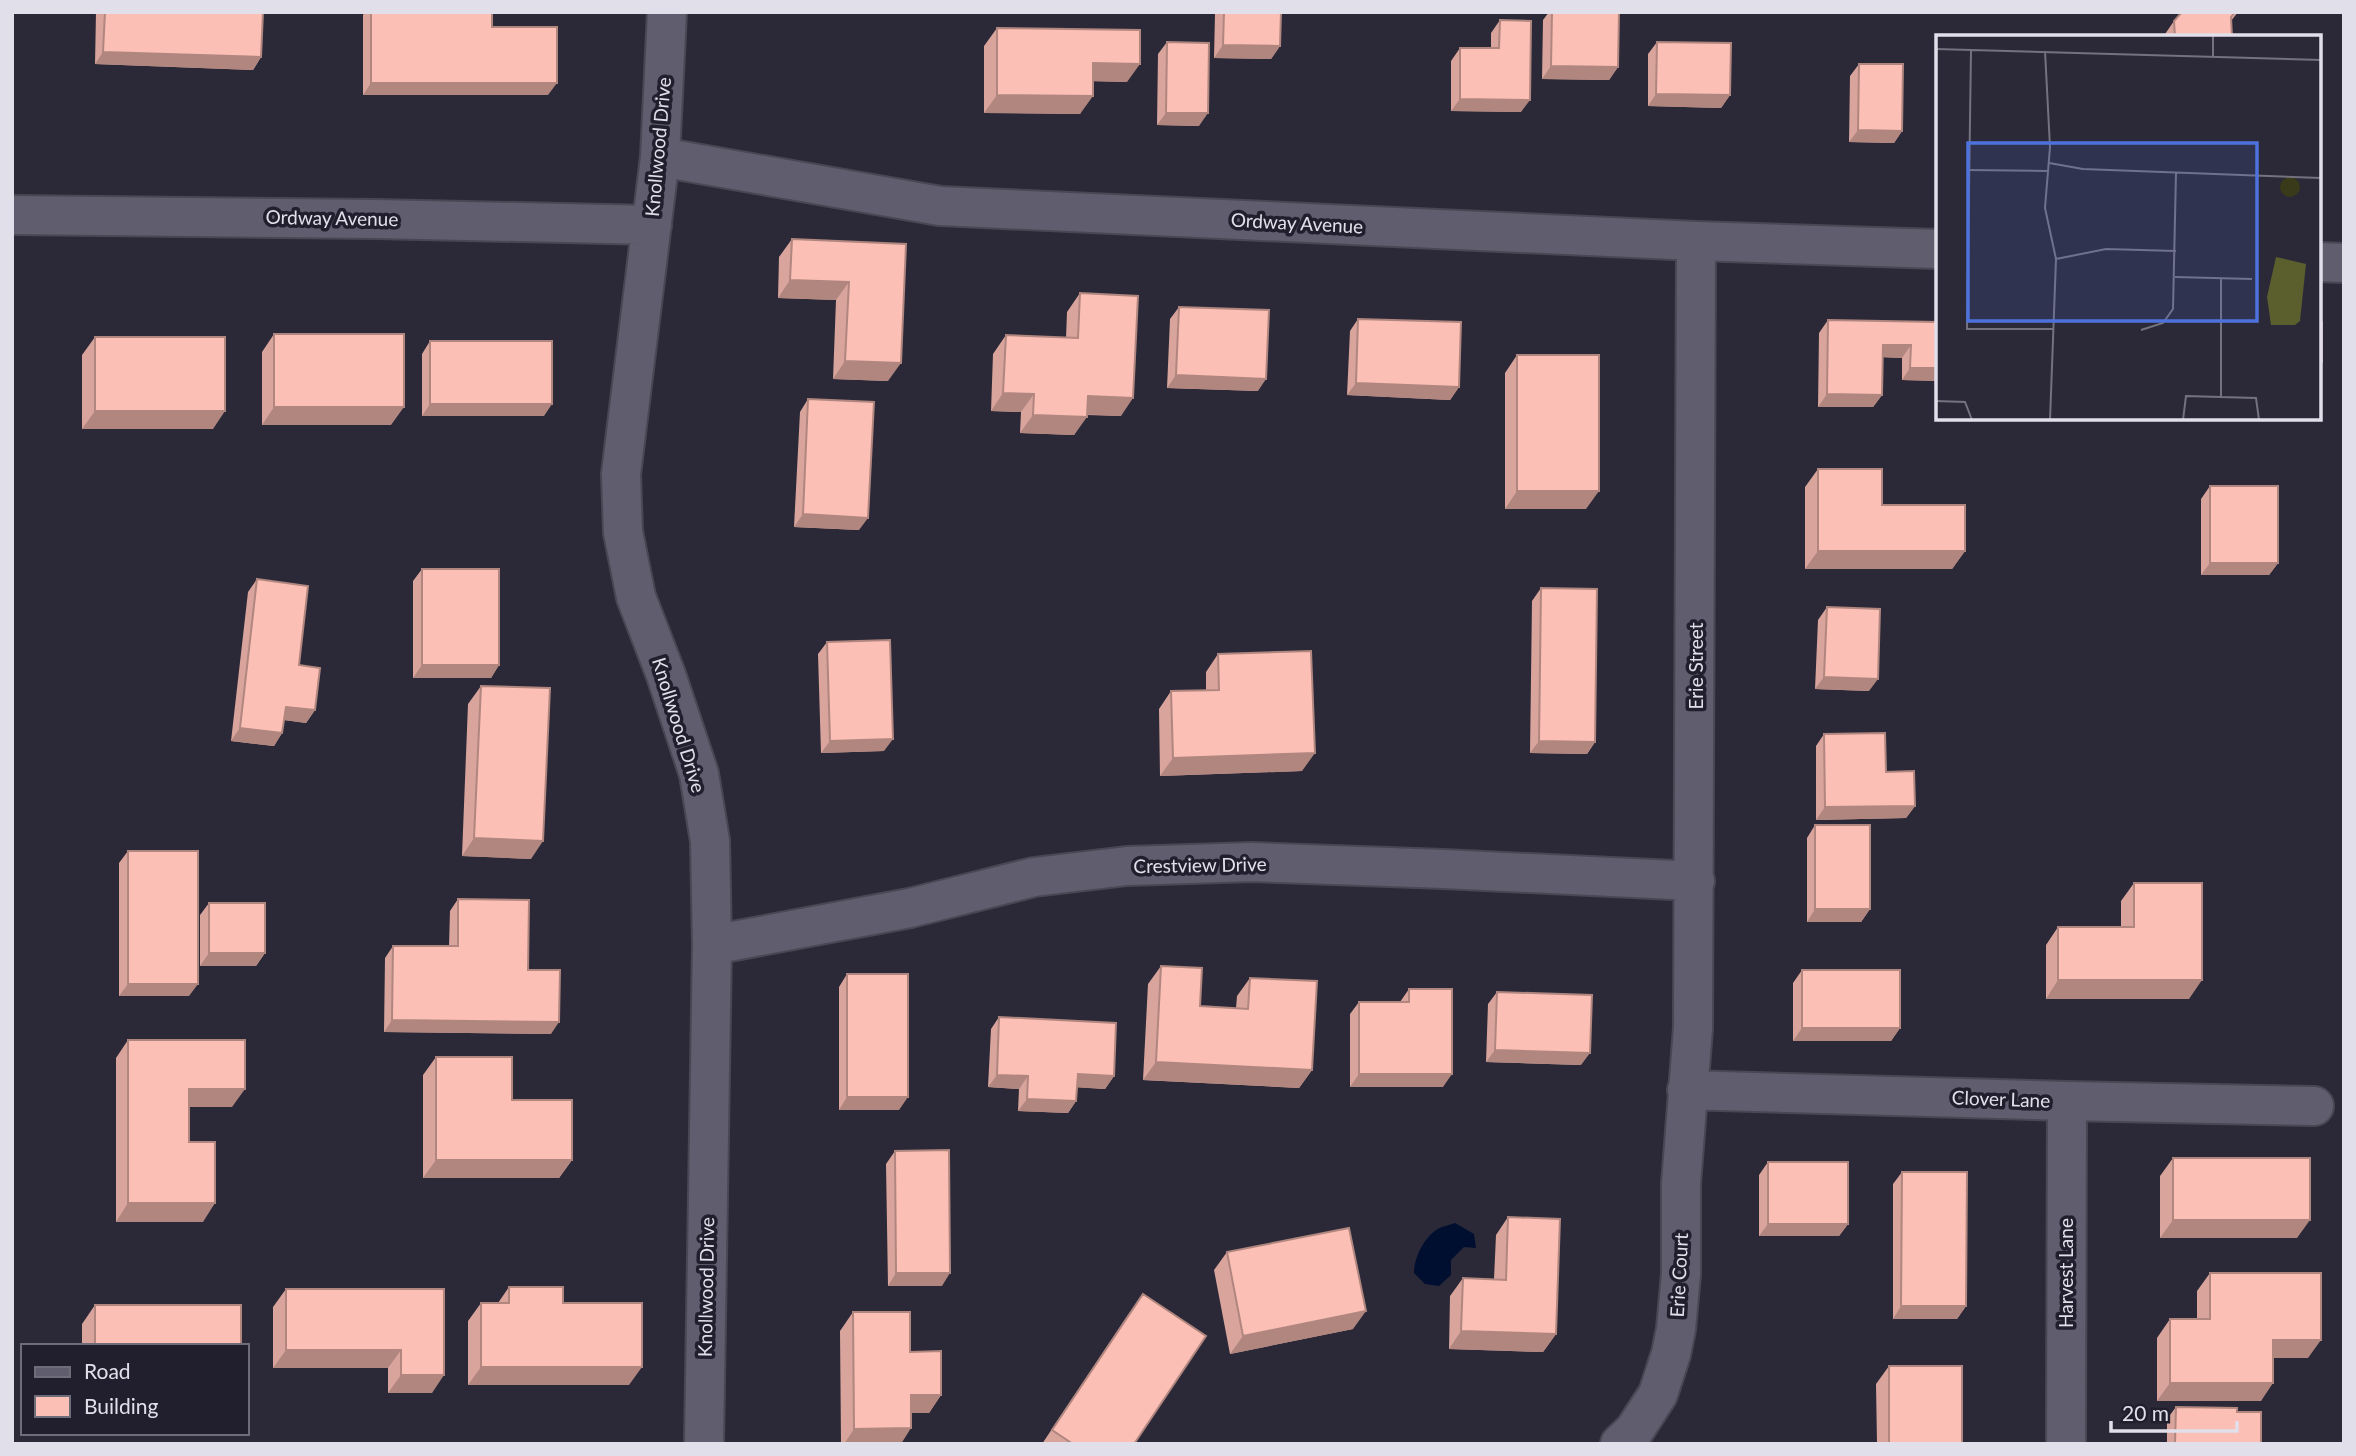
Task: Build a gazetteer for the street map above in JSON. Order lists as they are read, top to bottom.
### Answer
{
  "streets": {
    "street": [
      "Knollwood Drive",
      "Ordway Avenue",
      "Erie Street",
      "Crestview Drive",
      "Clover Lane",
      "Harvest Lane",
      "Erie Court"
    ]
  },
  "crossings": [
    ["Knollwood Drive", "Ordway Avenue"],
    ["Knollwood Drive", "Crestview Drive"],
    ["Ordway Avenue", "Erie Street"],
    ["Erie Street", "Crestview Drive"],
    ["Erie Street", "Clover Lane"],
    ["Erie Street", "Erie Court"],
    ["Clover Lane", "Harvest Lane"],
    ["Clover Lane", "Erie Court"]
  ],
  "legend": ["Road", "Building"],
  "scale_bar": "20 m"
}
